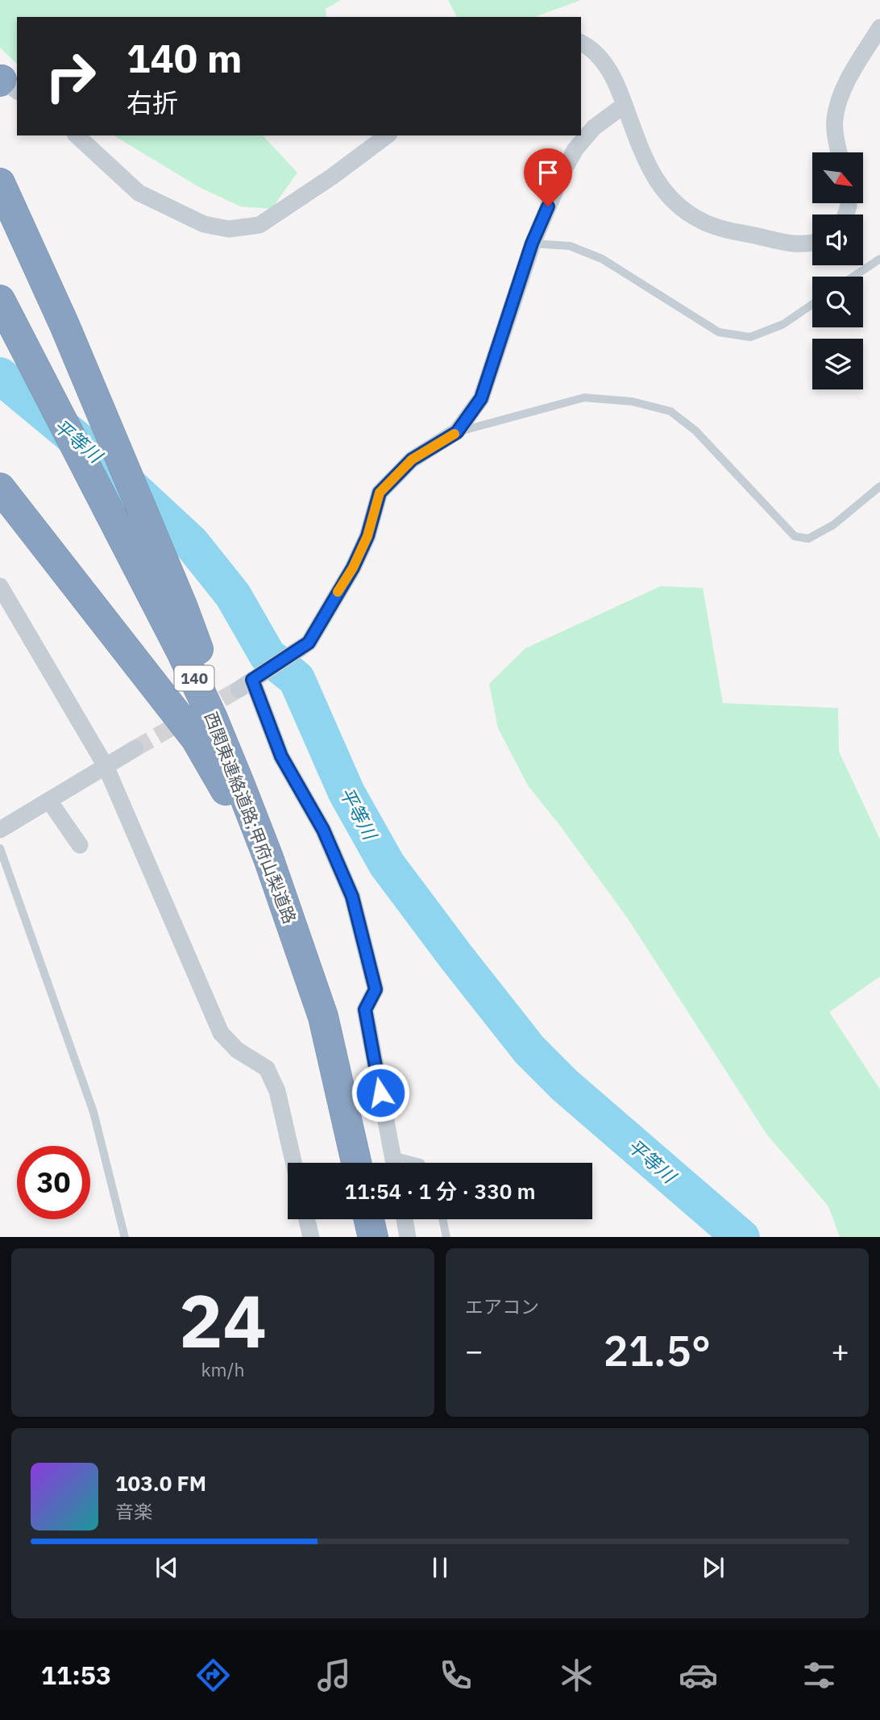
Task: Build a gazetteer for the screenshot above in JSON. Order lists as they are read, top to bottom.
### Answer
{
  "streets": {
    "highway": ["140", "西関東連絡道路;甲府山梨道路"]
  },
  "water": ["平等川"],
  "north": "bottom right",
  "page": {
    "turn": ["140 m", "右折"],
    "limit": "30",
    "trip": "11:54 · 1 分 · 330 m",
    "tile": [
      ["24", "km/h"],
      "エアコン"
    ],
    "heat": ["−", "21.5°", "+"],
    "song": ["103.0 FM", "音楽"],
    "tabs": "11:53"
  }
}
